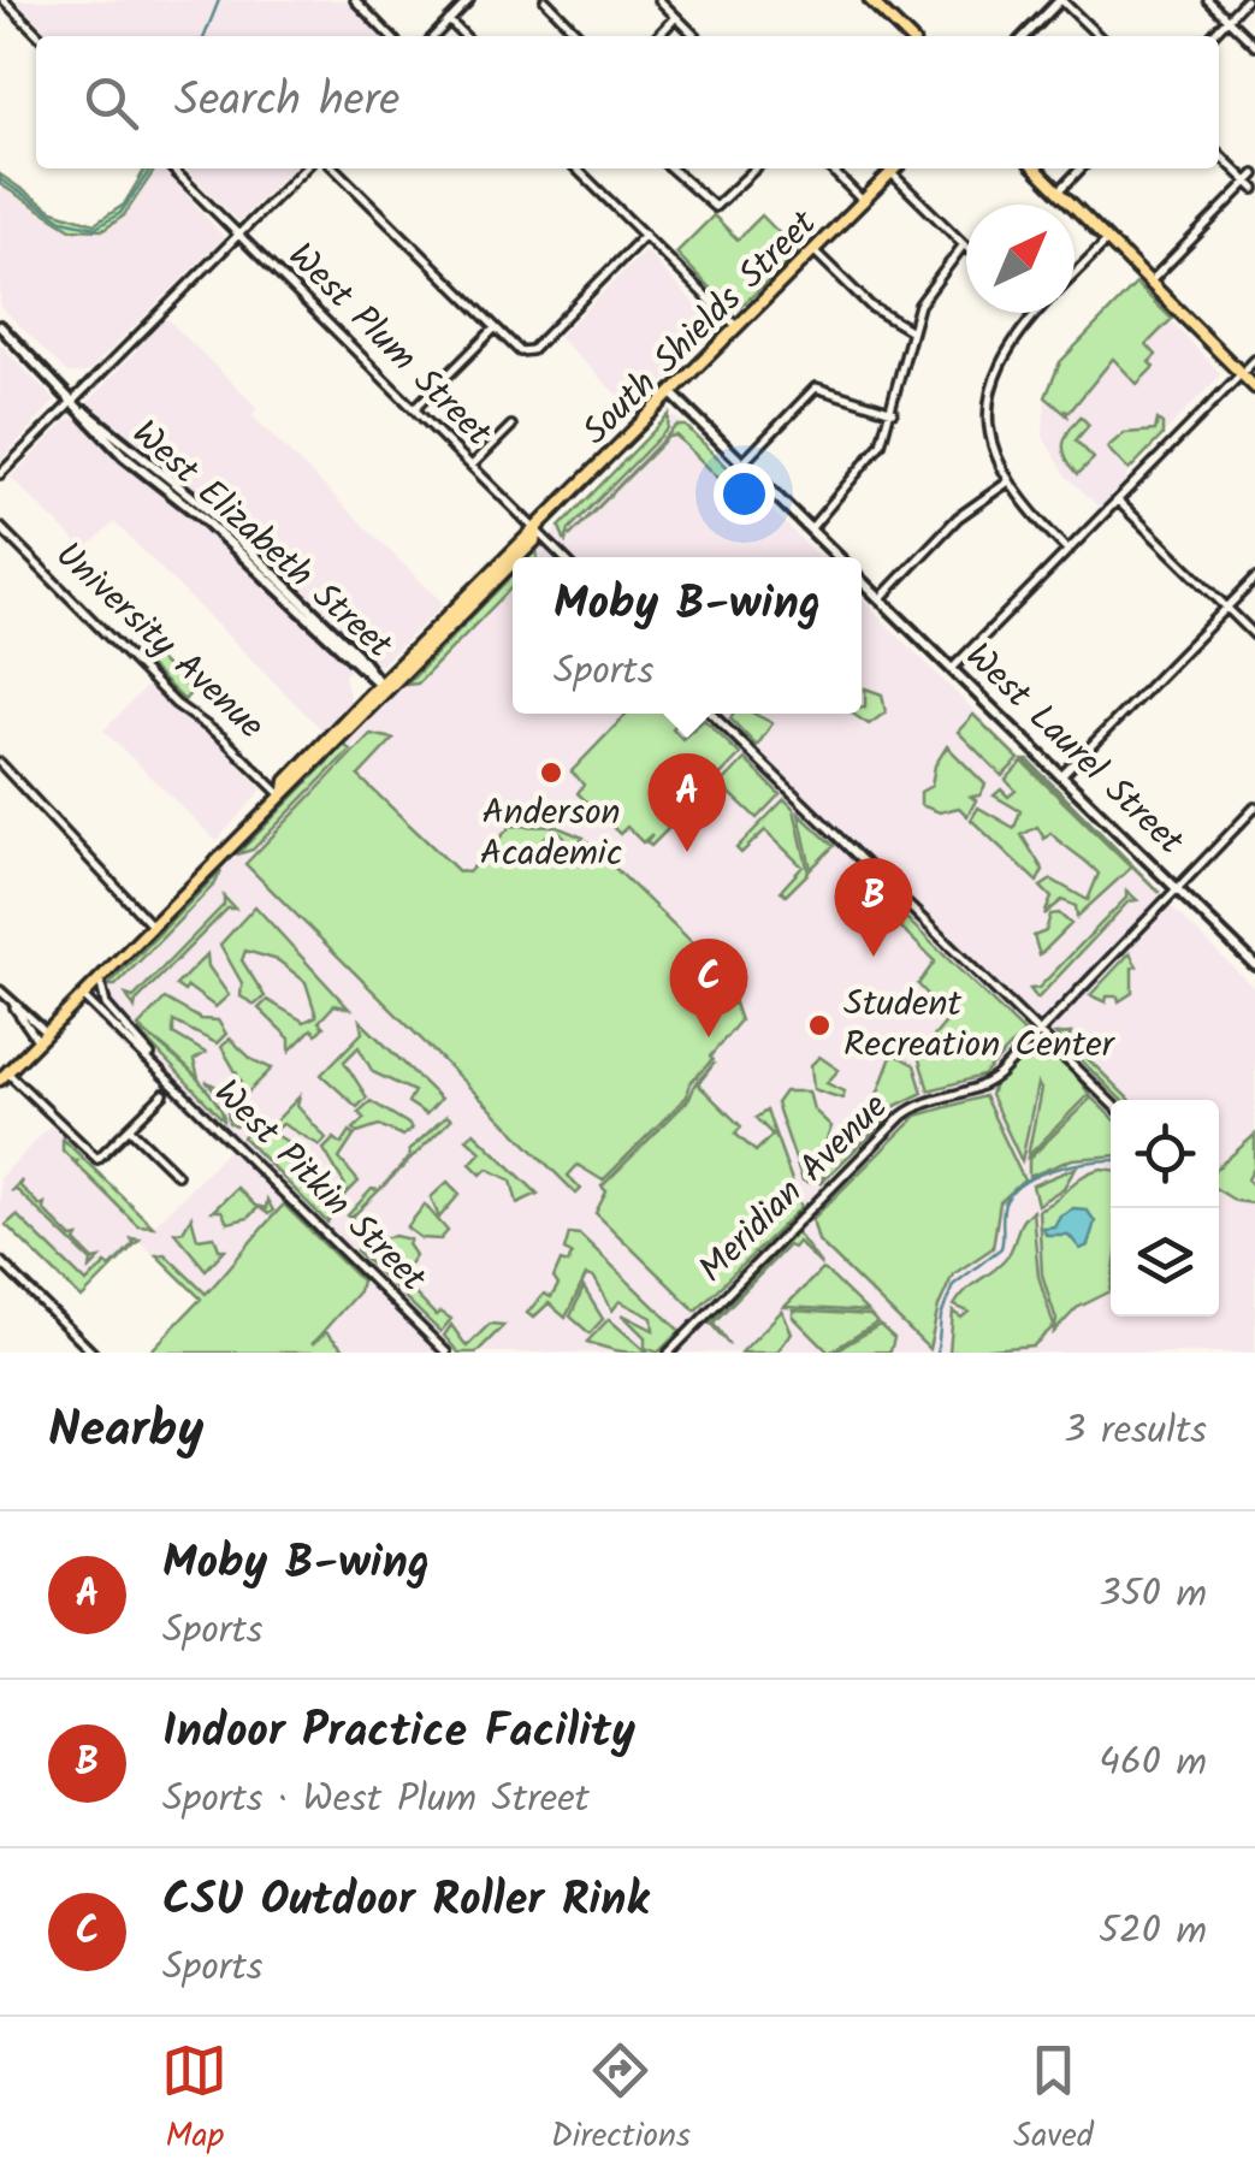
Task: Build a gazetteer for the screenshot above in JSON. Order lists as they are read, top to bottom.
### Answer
{
  "streets": {
    "main road": ["South Shields Street", "West Elizabeth Street", "West Laurel Street"],
    "street": [
      "West Plum Street",
      "University Avenue",
      "West Pitkin Street",
      "Meridian Avenue"
    ]
  },
  "crossings": [
    ["South Shields Street", "West Plum Street"],
    ["South Shields Street", "West Elizabeth Street"],
    ["South Shields Street", "University Avenue"],
    ["South Shields Street", "West Laurel Street"],
    ["South Shields Street", "West Pitkin Street"],
    ["West Laurel Street", "Meridian Avenue"]
  ],
  "places": ["Anderson Academic", "Student Recreation Center"],
  "north": "top right",
  "page": {
    "search": "Search here",
    "popup": ["Moby B-wing", "Sports"],
    "pins": ["A", "B", "C"],
    "heading": ["Nearby", "3 results"],
    "list": [
      {
        "mark": "A",
        "name": "Moby B-wing",
        "note": "Sports",
        "value": "350 m"
      },
      {
        "mark": "B",
        "name": "Indoor Practice Facility",
        "note": "Sports · West Plum Street",
        "value": "460 m"
      },
      {
        "mark": "C",
        "name": "CSU Outdoor Roller Rink",
        "note": "Sports",
        "value": "520 m"
      }
    ],
    "nav": ["Map", "Directions", "Saved"]
  }
}
